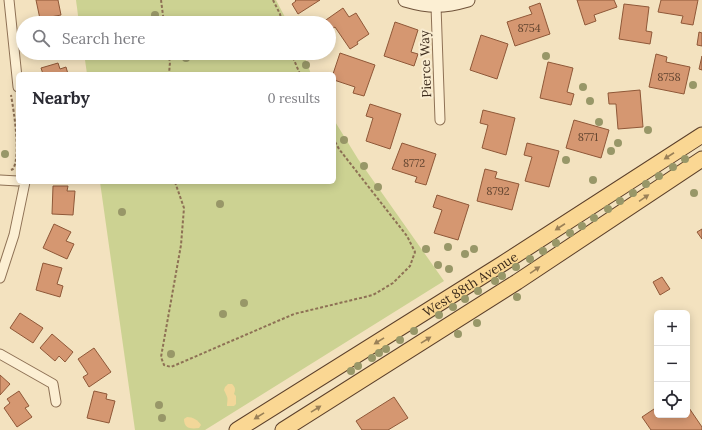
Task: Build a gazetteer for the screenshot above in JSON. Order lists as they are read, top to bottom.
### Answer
{
  "streets": {
    "main road": ["West 88th Avenue"],
    "street": ["Pierce Way"]
  },
  "house_numbers": [
    "8754",
    "8758",
    "8771",
    "8772",
    "8792"
  ],
  "page": {
    "search": "Search here",
    "heading": ["Nearby", "0 results"],
    "map_buttons": ["+", "−"]
  }
}
